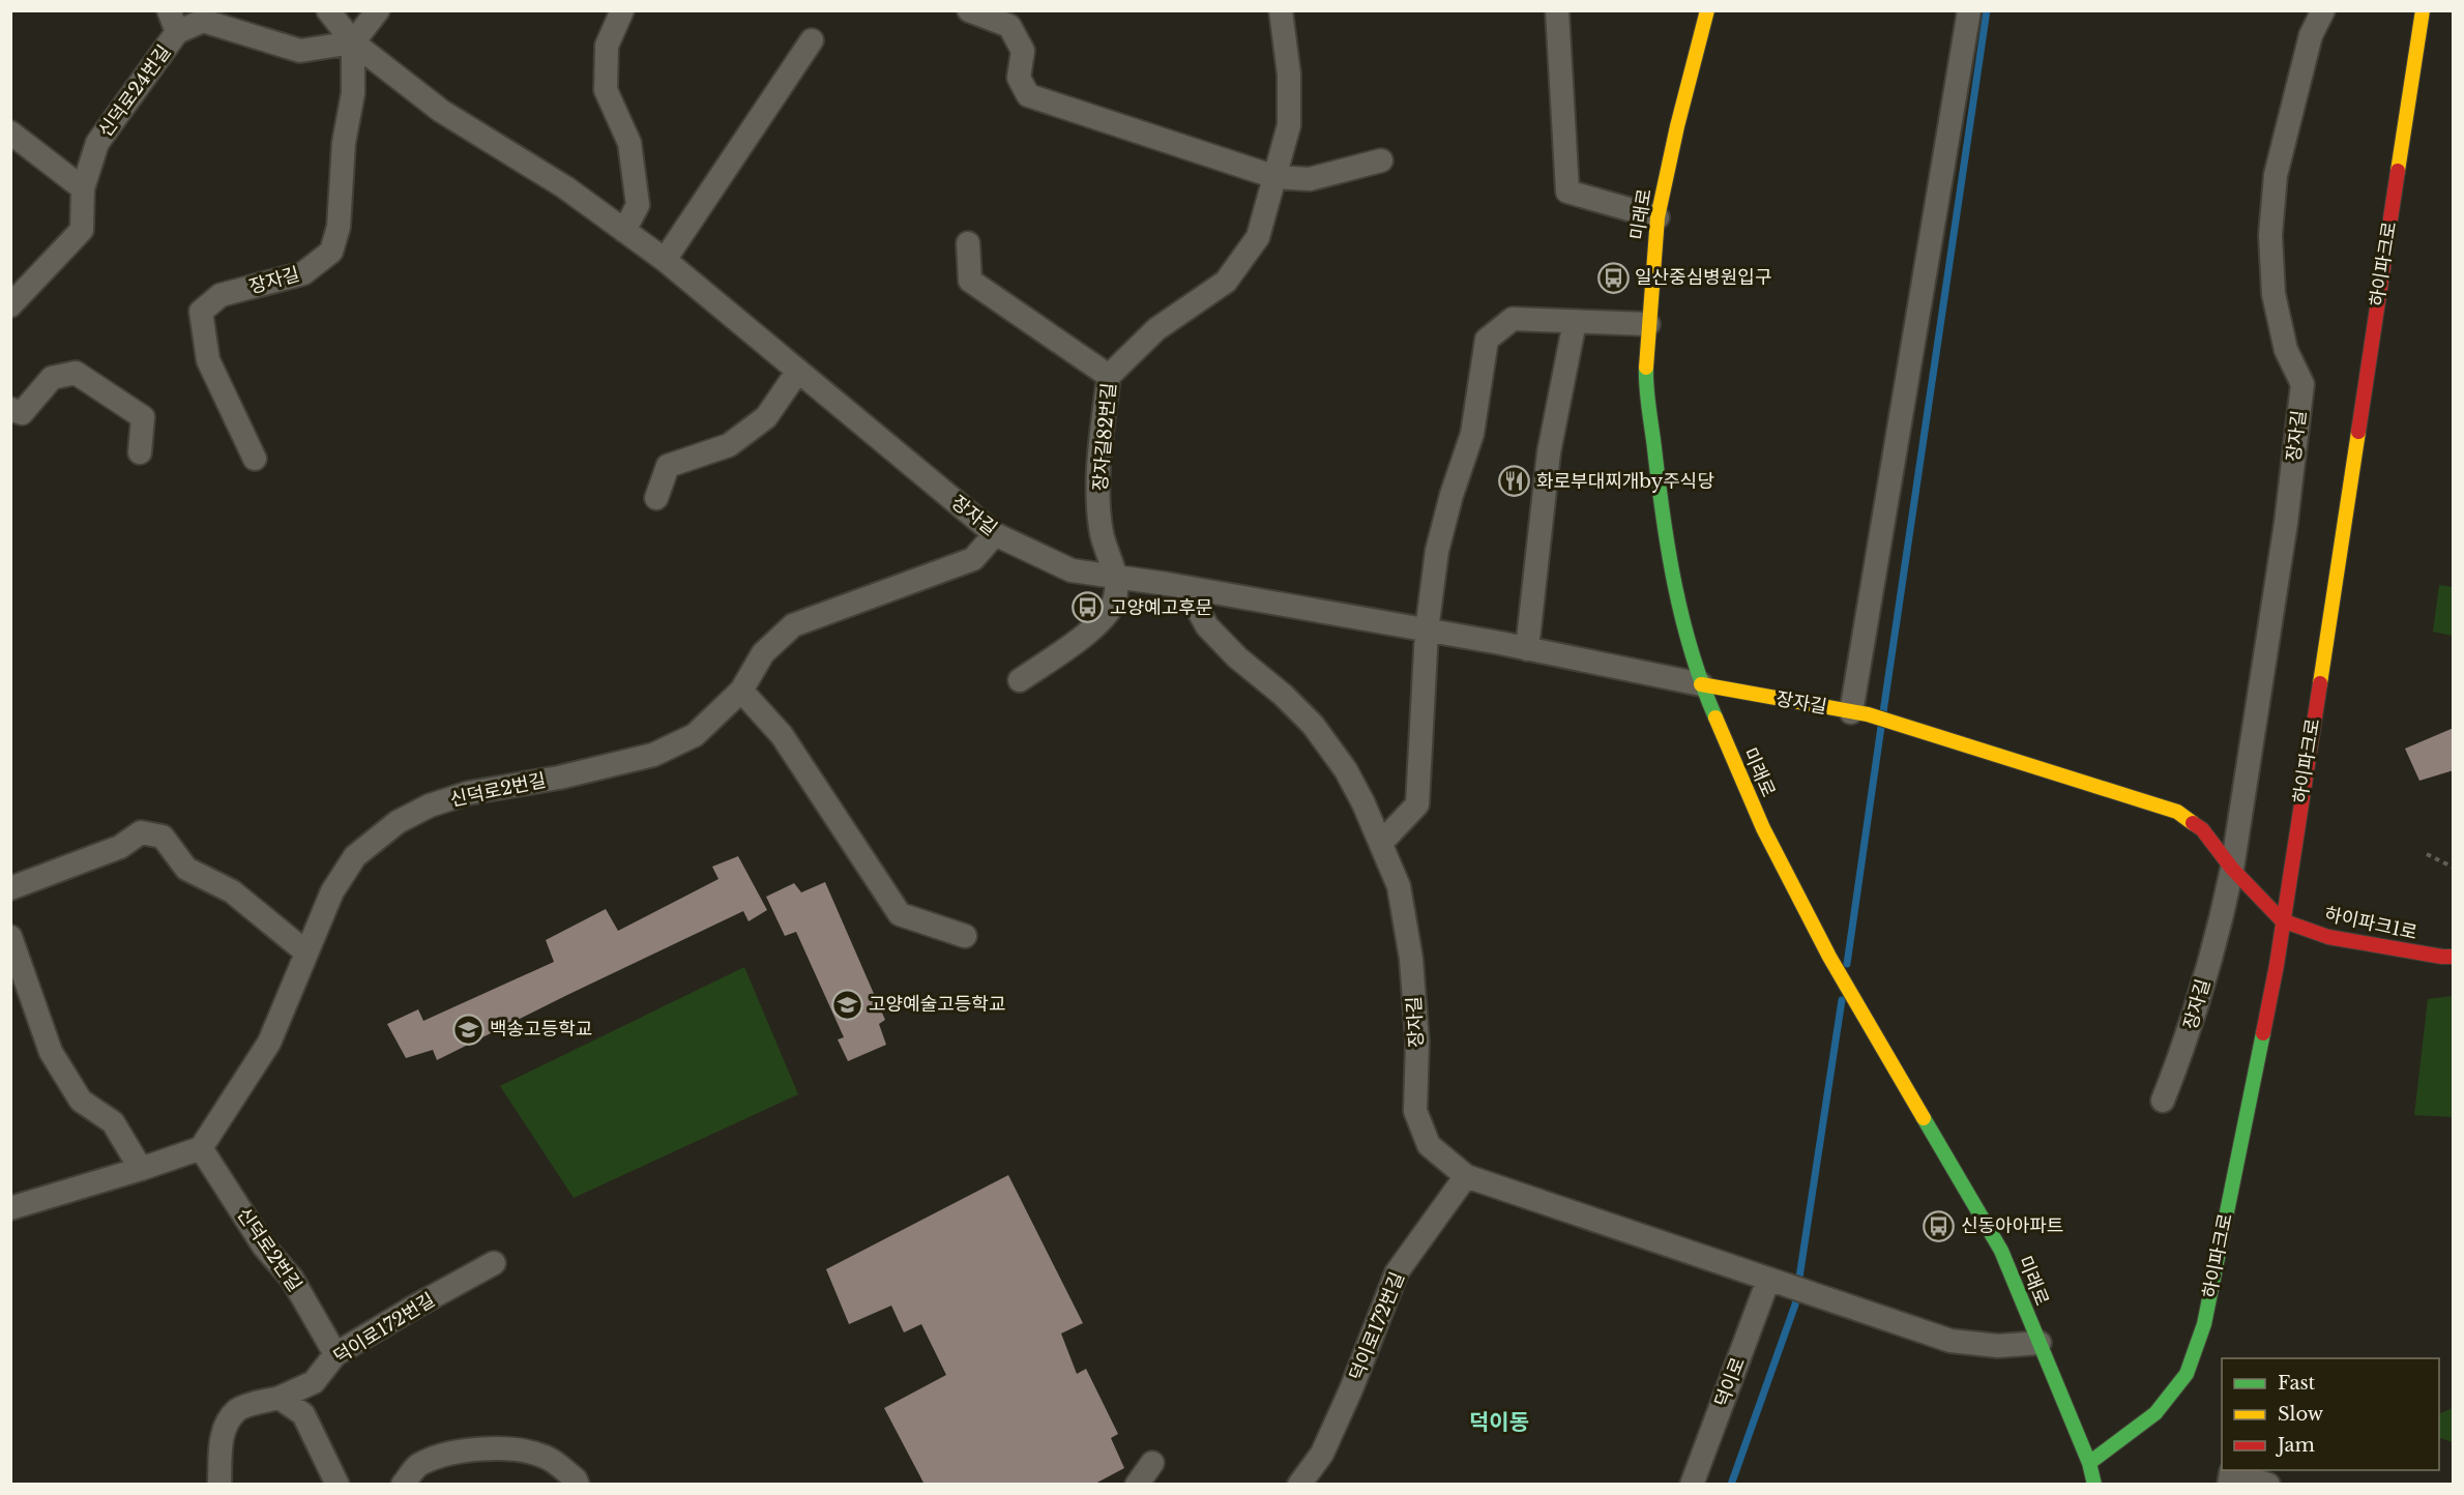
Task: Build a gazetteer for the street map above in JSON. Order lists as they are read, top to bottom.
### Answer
{
  "streets": {
    "street": [
      "신덕로24번길",
      "미래로",
      "하이파크로",
      "장자길",
      "장자길82번길",
      "신덕로2번길",
      "하이파크1로",
      "덕이로172번길",
      "덕이로"
    ]
  },
  "crossings": [
    ["신덕로24번길", "장자길"],
    ["미래로", "하이파크로"],
    ["미래로", "장자길"],
    ["하이파크로", "하이파크1로"],
    ["장자길", "장자길82번길"],
    ["장자길", "신덕로2번길"],
    ["장자길", "덕이로172번길"],
    ["장자길", "덕이로"],
    ["신덕로2번길", "덕이로172번길"]
  ],
  "districts": ["덕이동"],
  "places": {
    "bus stop": ["일산중심병원입구", "고양예고후문", "신동아아파트"],
    "restaurant": ["화로부대찌개by주식당"],
    "school or university": ["고양예술고등학교", "백송고등학교"]
  },
  "legend": ["Fast", "Slow", "Jam"]
}
